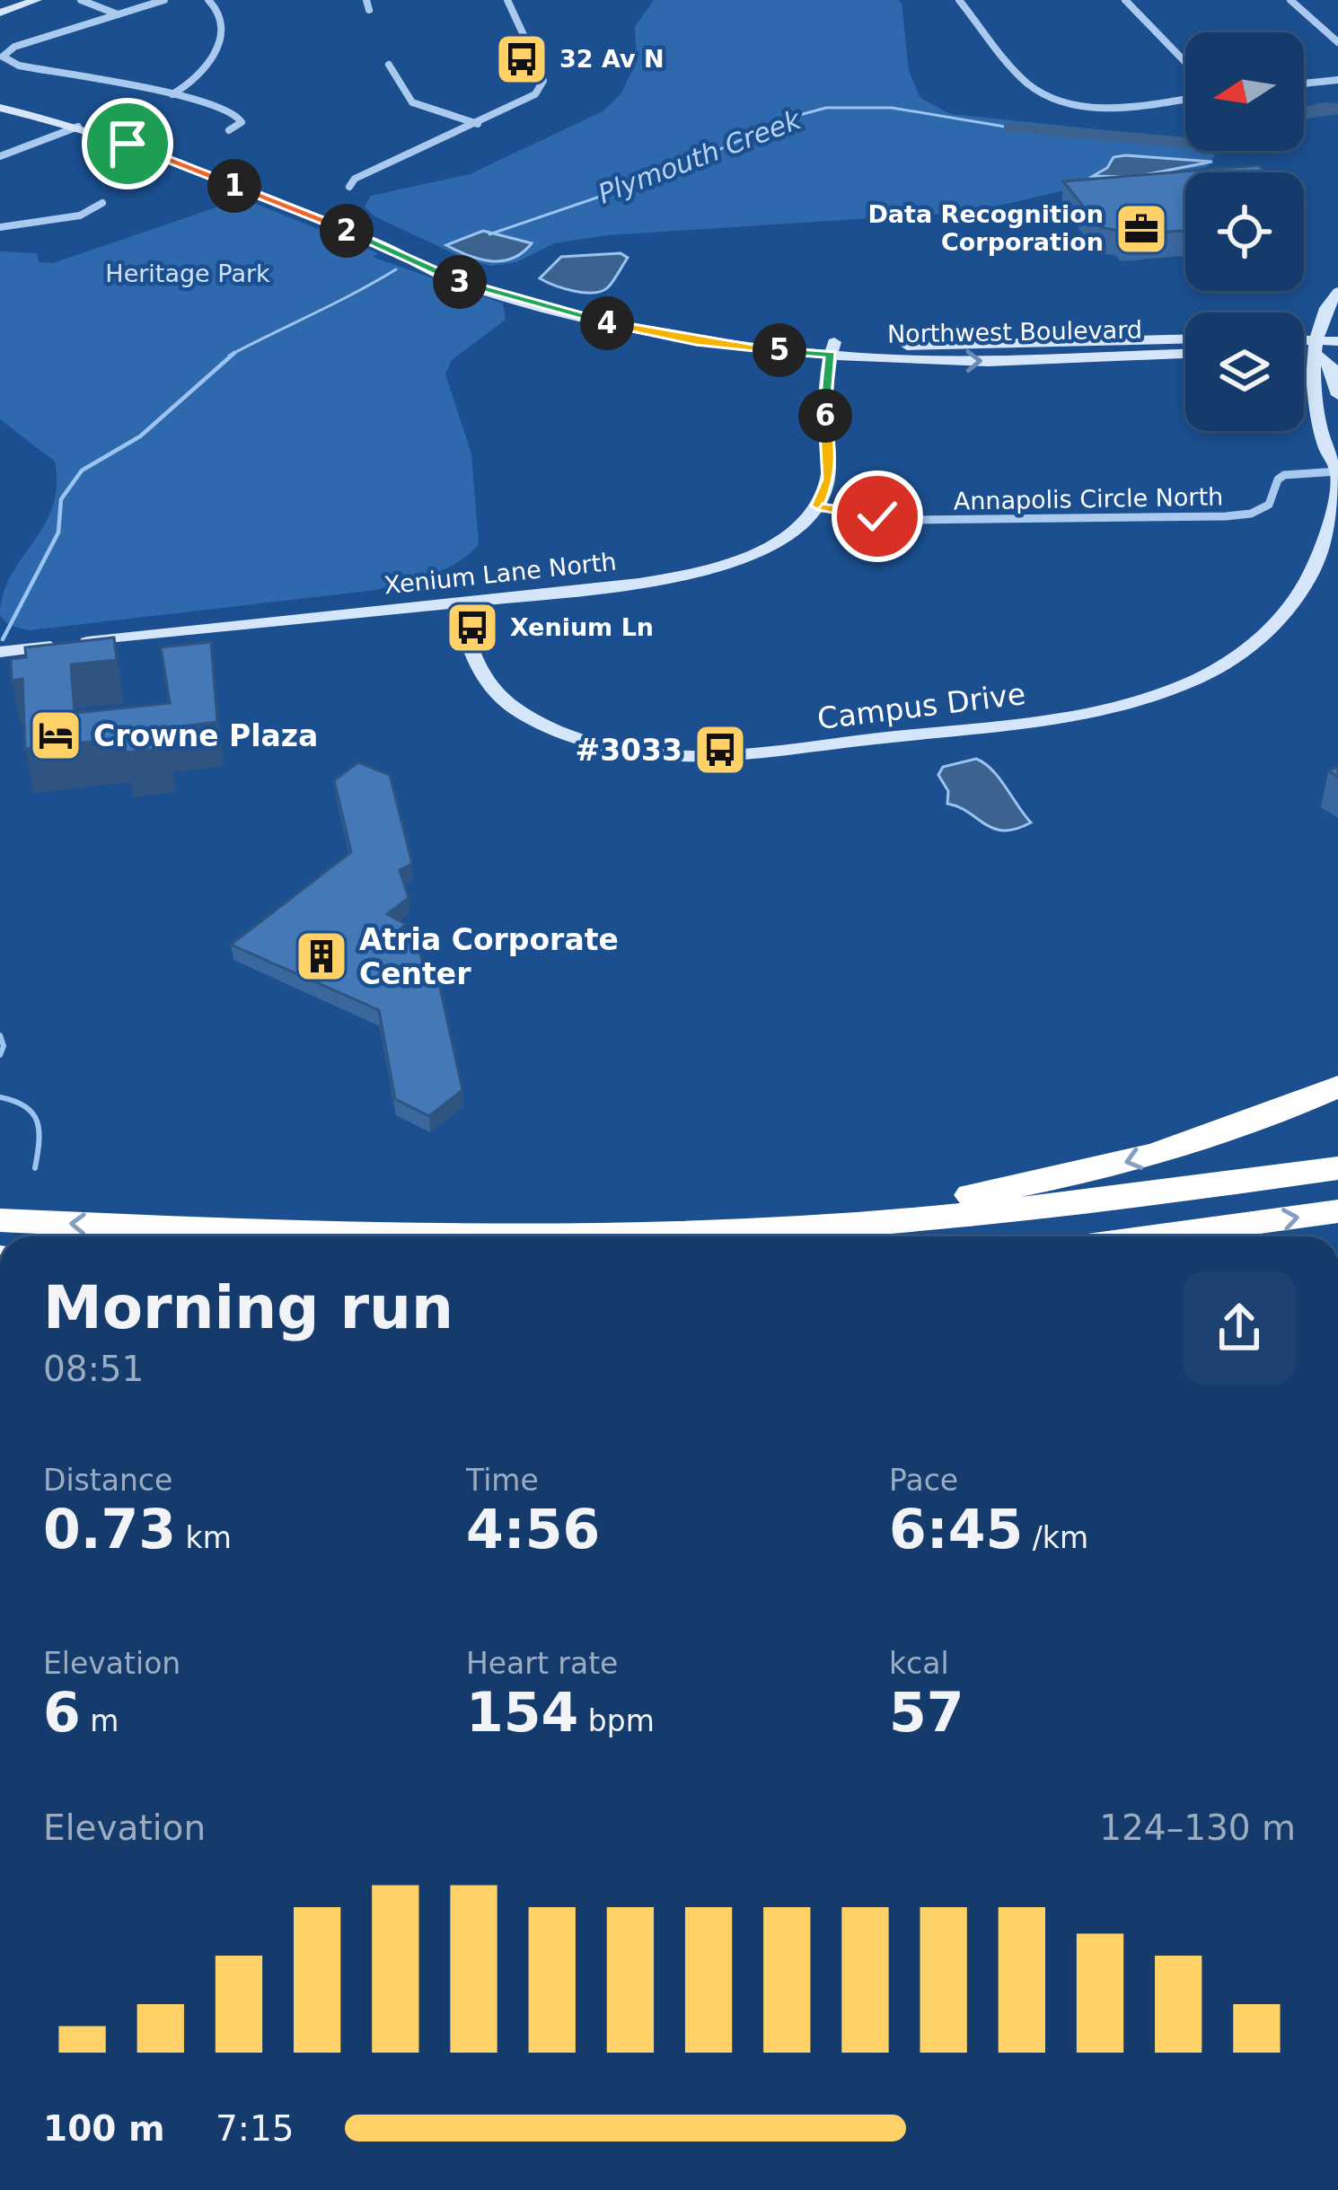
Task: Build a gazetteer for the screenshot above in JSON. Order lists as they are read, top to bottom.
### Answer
{
  "streets": {
    "street": [
      "Northwest Boulevard",
      "Annapolis Circle North",
      "Xenium Lane North",
      "Campus Drive"
    ]
  },
  "crossings": [
    ["Annapolis Circle North", "Xenium Lane North"],
    ["Annapolis Circle North", "Campus Drive"],
    ["Xenium Lane North", "Campus Drive"]
  ],
  "water": ["Plymouth Creek"],
  "parks": ["Heritage Park"],
  "places": {
    "bus stop": ["32 Av N", "Xenium Ln", "#3033"],
    "office": ["Data Recognition Corporation"],
    "hotel": ["Crowne Plaza"],
    "building": ["Atria Corporate Center"]
  },
  "north": "left",
  "page": {
    "pins": [
      "1",
      "2",
      "3",
      "4",
      "5",
      "6"
    ],
    "heading": ["Morning run", "08:51"],
    "stats": [
      ["Distance", "0.73 km"],
      ["Time", "4:56"],
      ["Pace", "6:45 /km"],
      ["Elevation", "6 m"],
      ["Heart rate", "154 bpm"],
      ["kcal", "57"]
    ],
    "chart": ["Elevation", "124–130 m"],
    "list": [
      {
        "name": "100 m",
        "note": "7:15"
      }
    ]
  }
}
